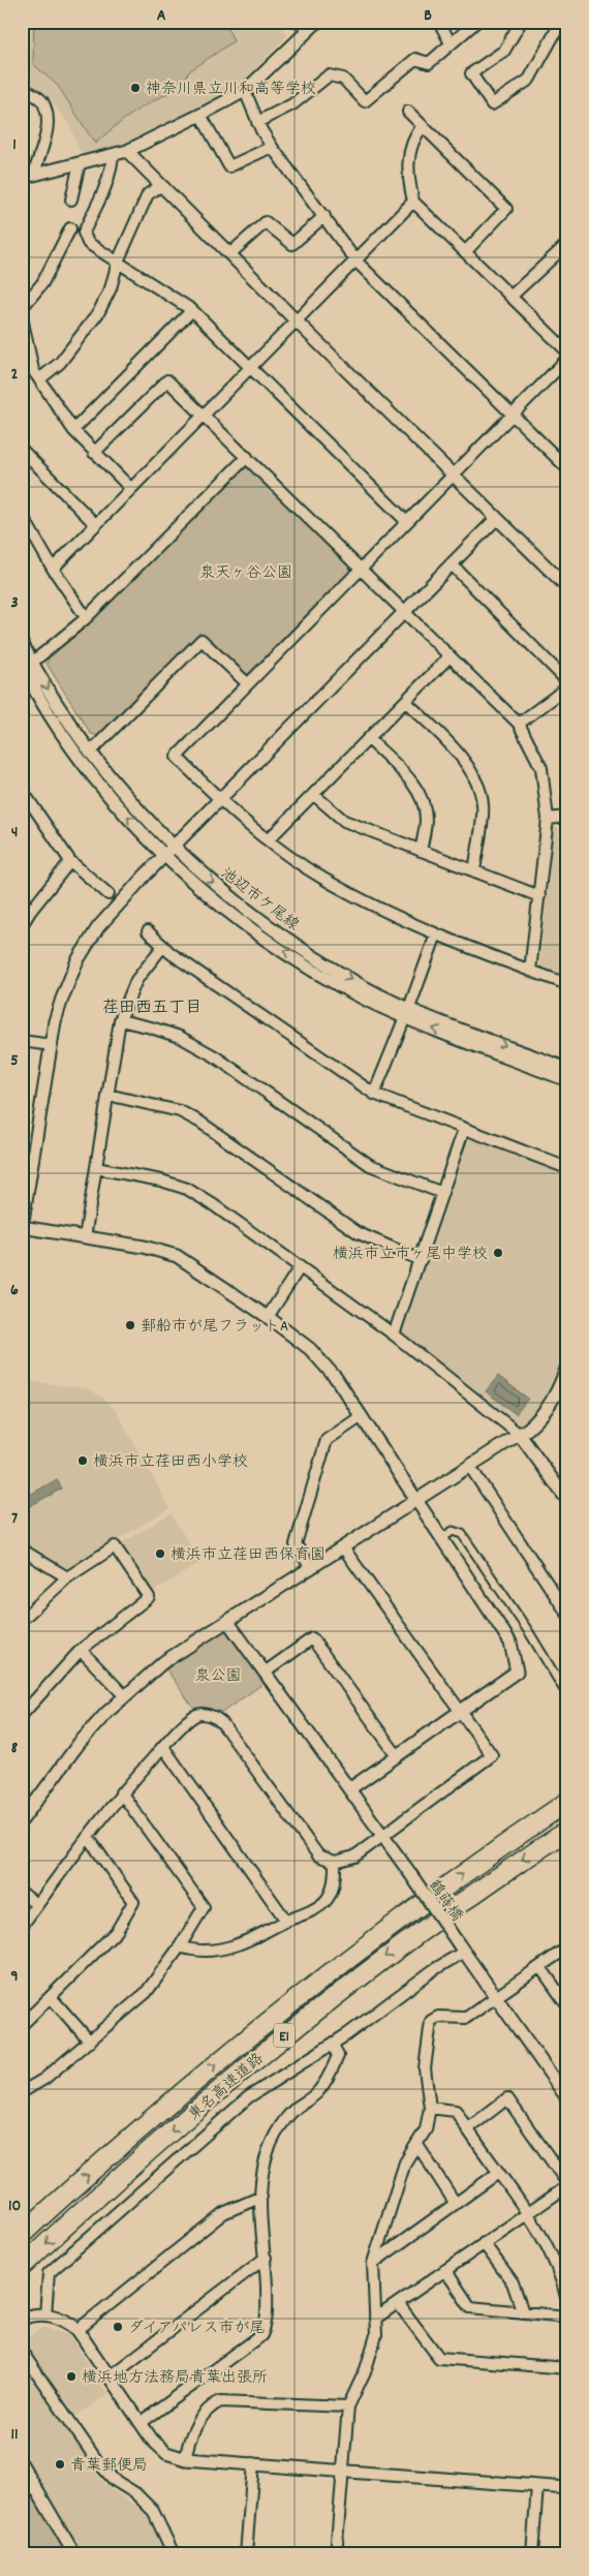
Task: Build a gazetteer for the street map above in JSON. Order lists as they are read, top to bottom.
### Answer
{
  "streets": {
    "highway": ["E1", "東名高速道路"],
    "street": ["池辺市ケ尾線", "鶴蒔橋"]
  },
  "districts": ["荏田西五丁目"],
  "parks": ["泉天ヶ谷公園", "泉公園"],
  "places": [
    "神奈川県立川和高等学校",
    "横浜市立市ヶ尾中学校",
    "郵船市が尾フラットA",
    "横浜市立荏田西小学校",
    "横浜市立荏田西保育園",
    "ダイアパレス市が尾",
    "横浜地方法務局青葉出張所",
    "青葉郵便局"
  ],
  "grid": {
    "columns": ["A", "B"],
    "rows": [
      "1",
      "2",
      "3",
      "4",
      "5",
      "6",
      "7",
      "8",
      "9",
      "10",
      "11"
    ]
  }
}
